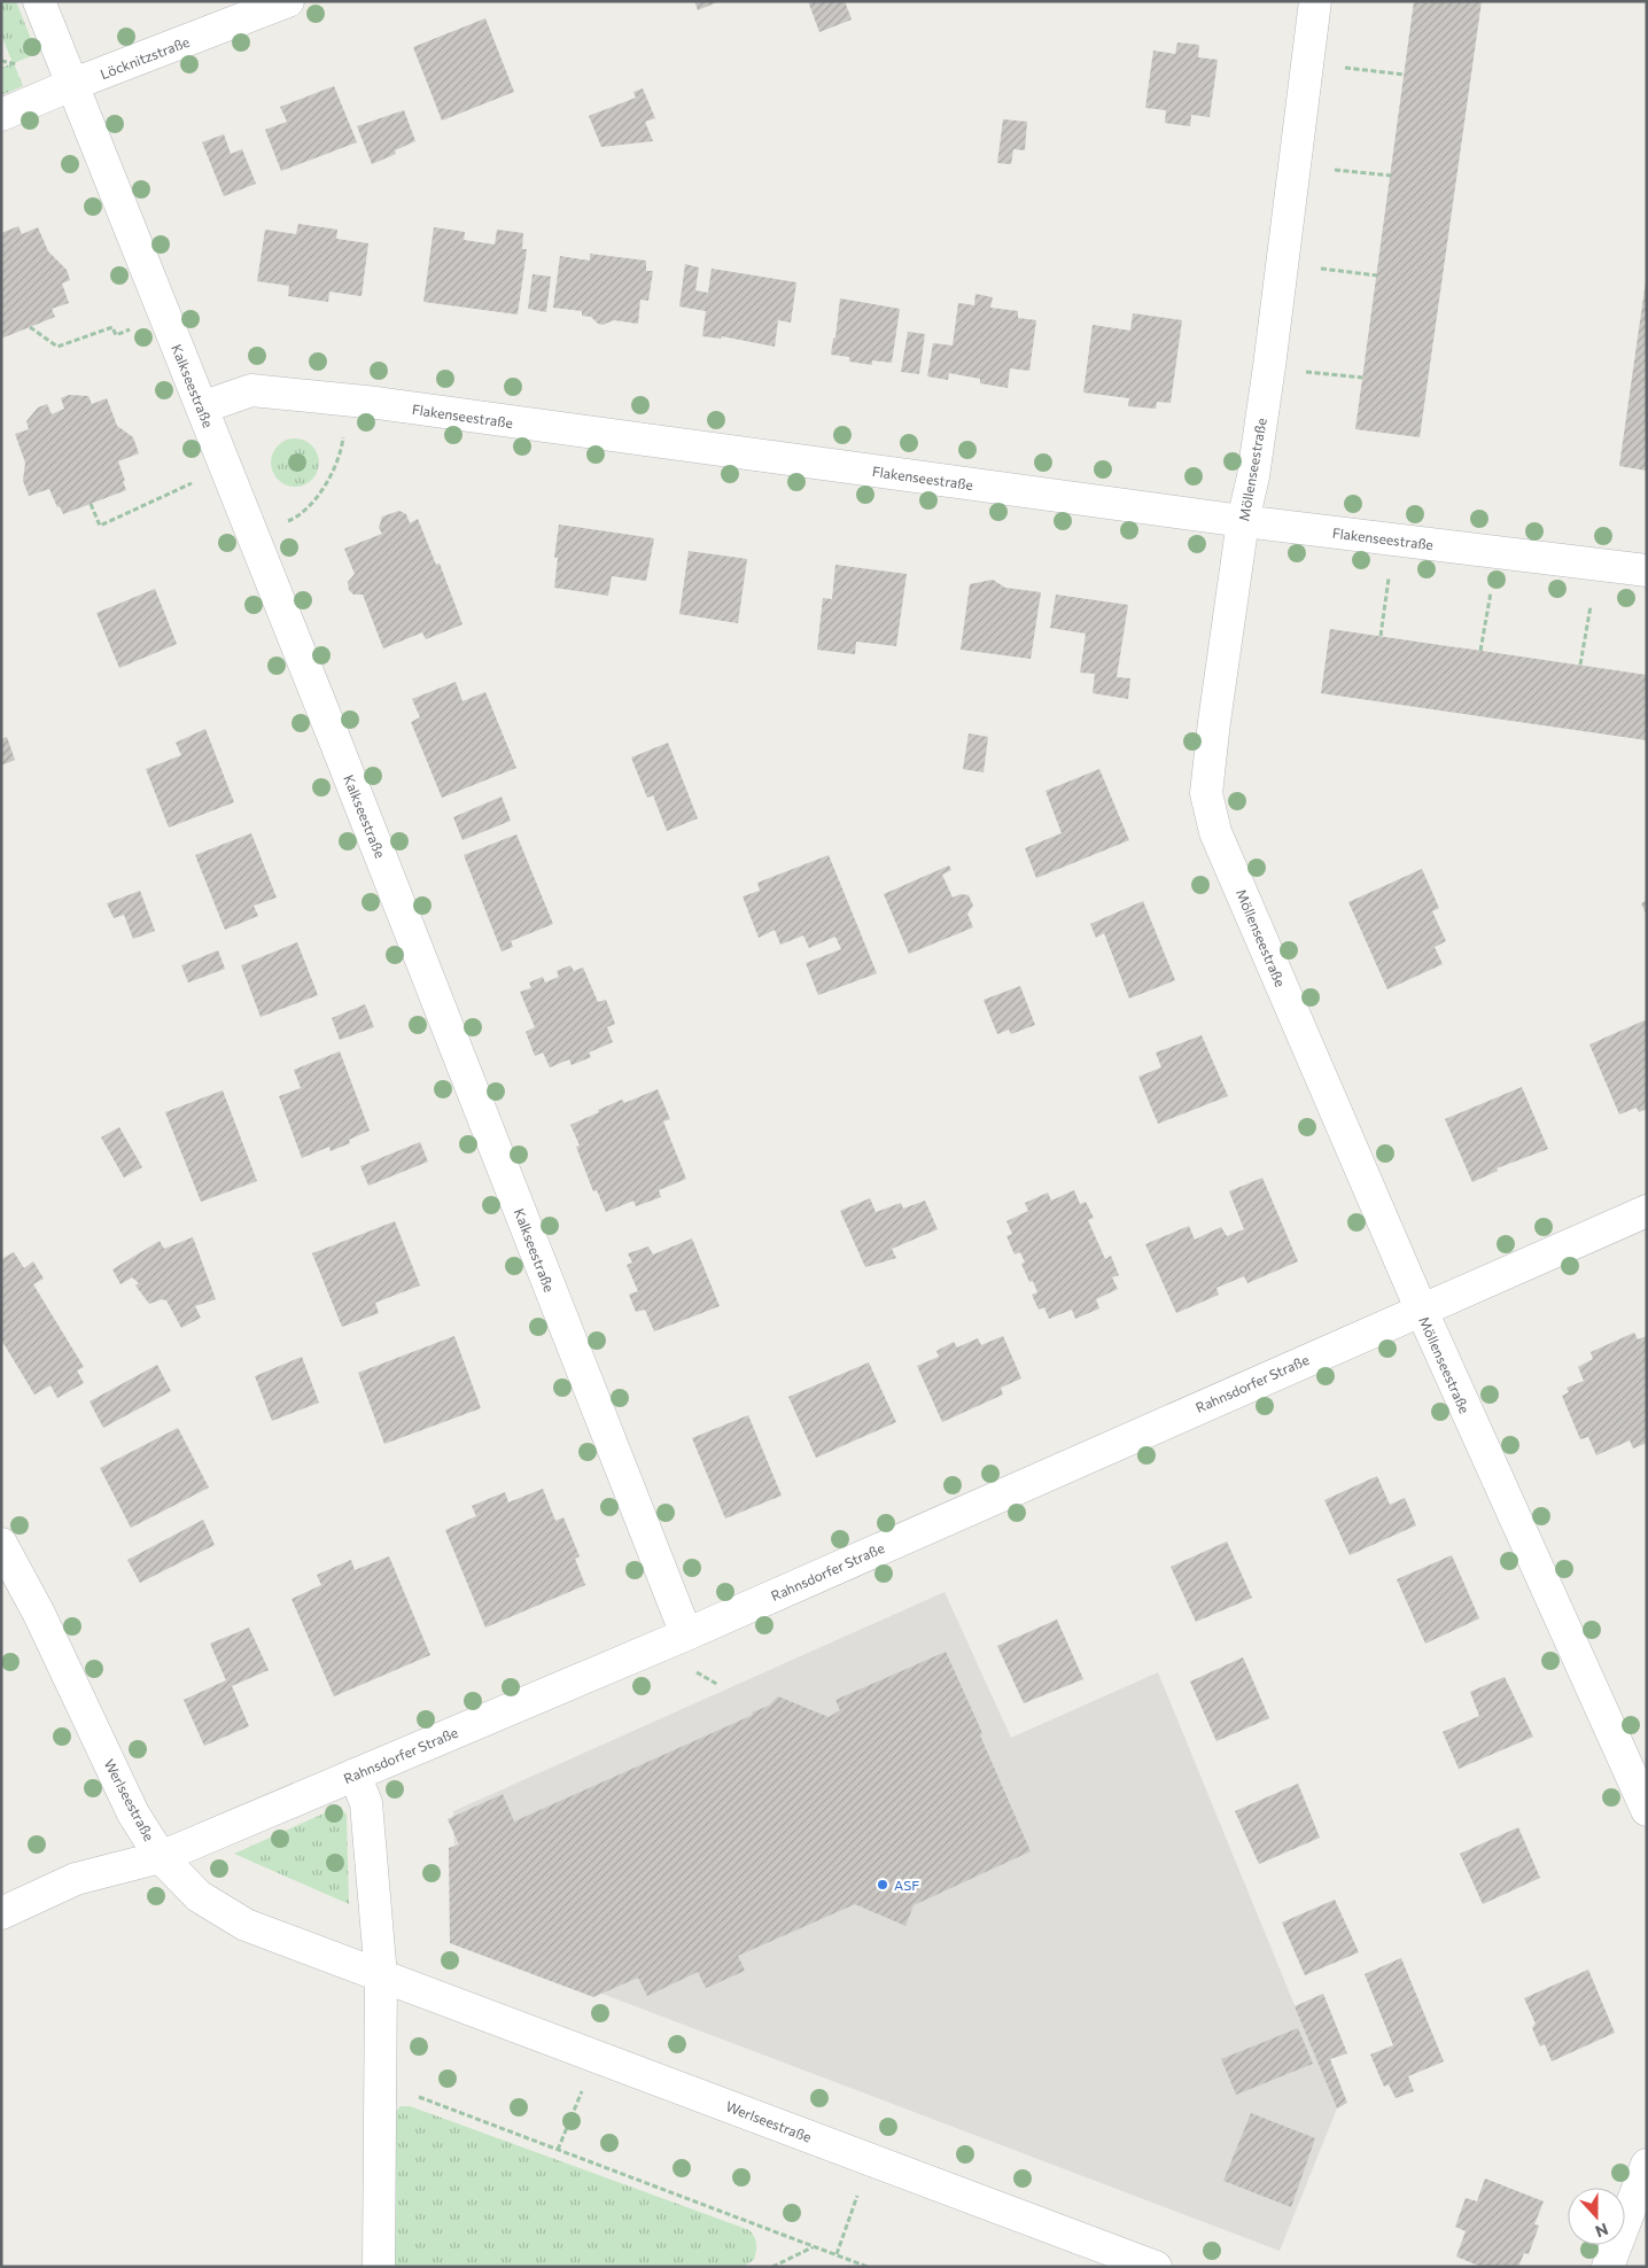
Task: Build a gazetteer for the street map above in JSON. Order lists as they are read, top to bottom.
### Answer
{
  "streets": {
    "street": [
      "Löcknitzstraße",
      "Kalkseestraße",
      "Flakenseestraße",
      "Möllenseestraße",
      "Rahnsdorfer Straße",
      "Werlseestraße"
    ]
  },
  "crossings": [
    ["Löcknitzstraße", "Kalkseestraße"],
    ["Kalkseestraße", "Flakenseestraße"],
    ["Kalkseestraße", "Rahnsdorfer Straße"],
    ["Flakenseestraße", "Möllenseestraße"],
    ["Möllenseestraße", "Rahnsdorfer Straße"],
    ["Rahnsdorfer Straße", "Werlseestraße"]
  ],
  "places": ["ASF"],
  "north": "bottom"
}
